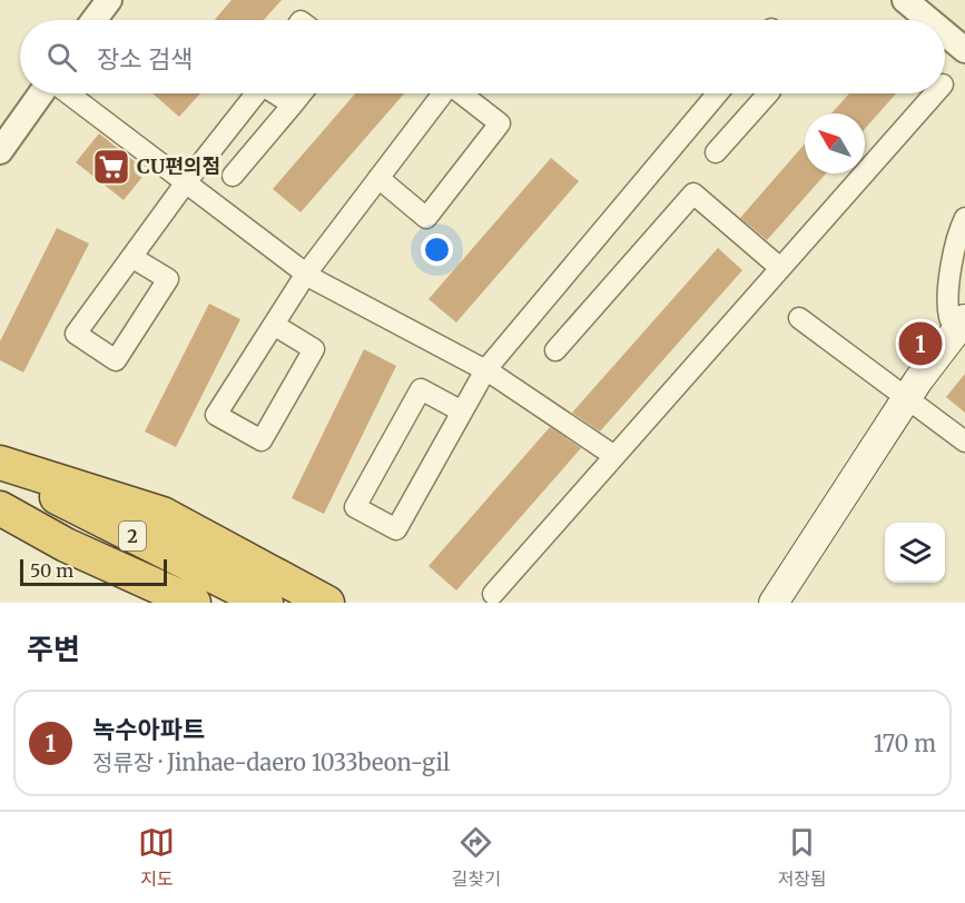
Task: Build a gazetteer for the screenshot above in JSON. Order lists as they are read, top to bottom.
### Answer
{
  "streets": {
    "highway": ["2"]
  },
  "places": {
    "supermarket": ["CU편의점"]
  },
  "scale_bar": "50 m",
  "north": "top left",
  "page": {
    "search": "장소 검색",
    "pins": "1",
    "scale": "50 m",
    "heading": "주변",
    "list": [
      {
        "mark": "1",
        "name": "녹수아파트",
        "note": "정류장 · Jinhae-daero 1033beon-gil",
        "value": "170 m"
      }
    ],
    "nav": ["지도", "길찾기", "저장됨"]
  }
}
